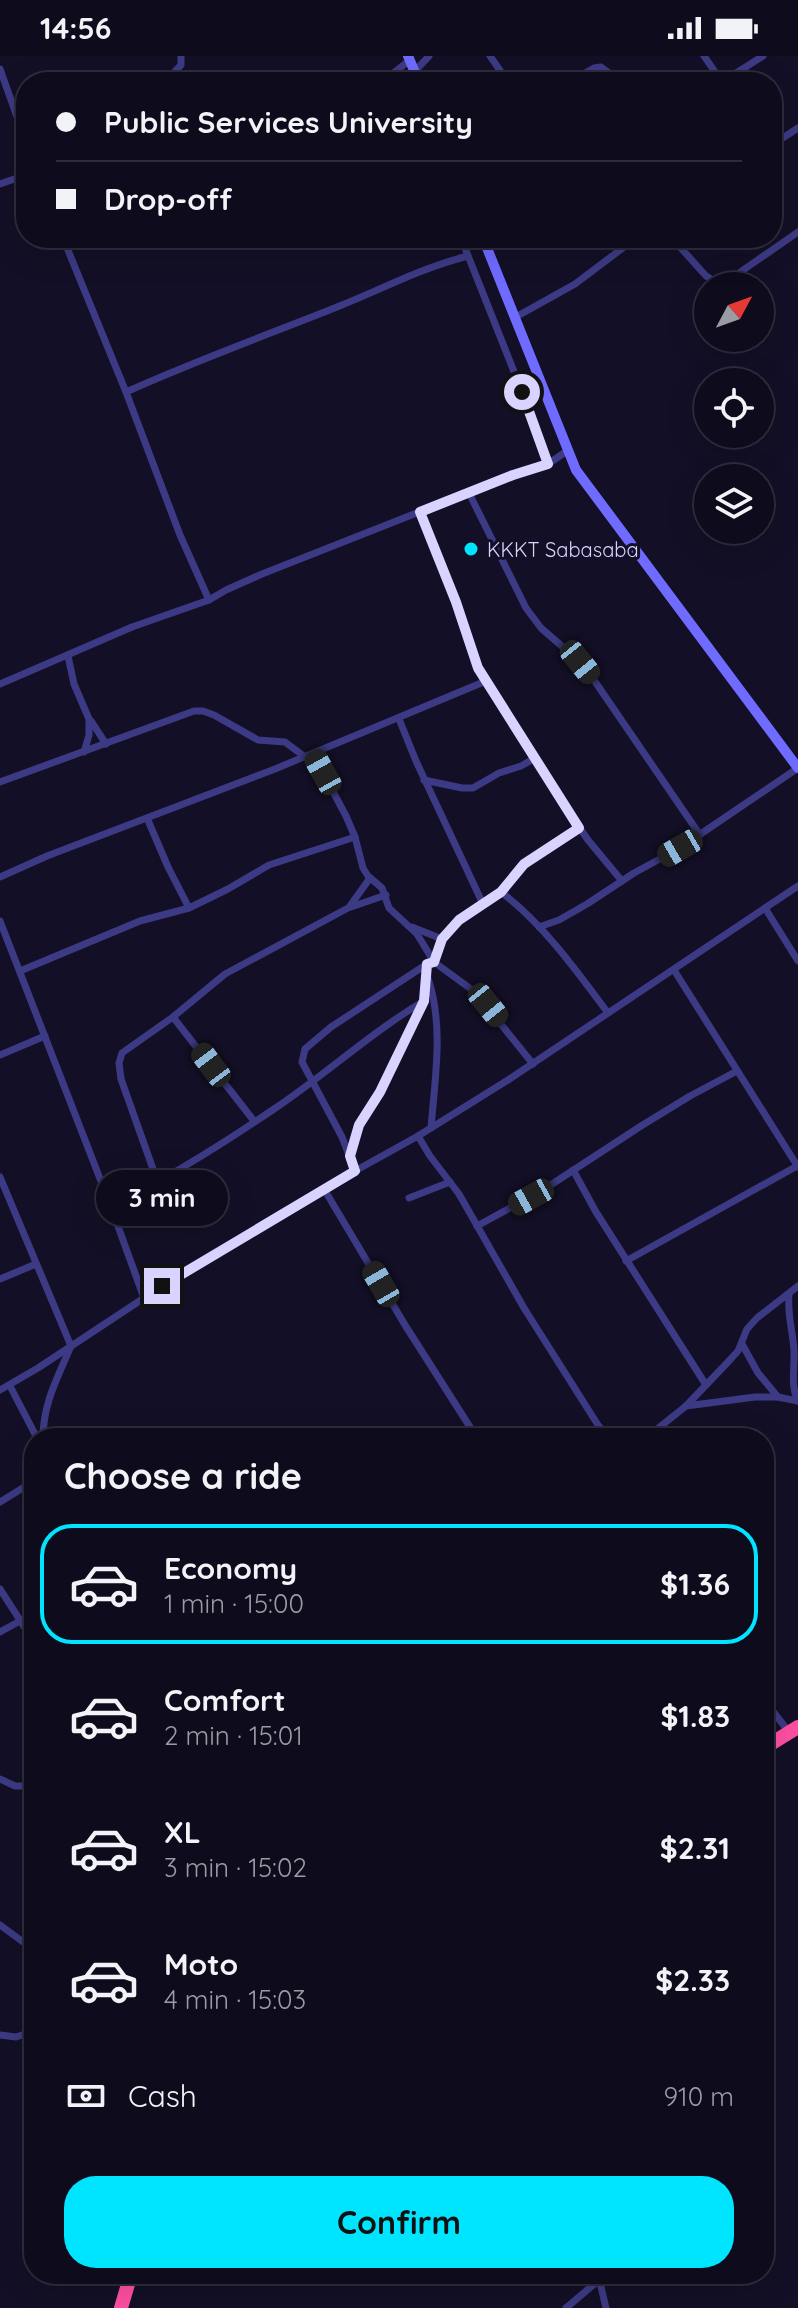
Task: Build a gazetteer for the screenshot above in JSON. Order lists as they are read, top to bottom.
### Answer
{
  "places": ["KKKT Sabasaba"],
  "north": "top right",
  "page": {
    "status": "14:56",
    "banner": ["Public Services University", "Drop-off"],
    "bubble": "3 min",
    "heading": "Choose a ride",
    "list": [
      {
        "name": "Economy",
        "note": "1 min · 15:00",
        "value": "$1.36"
      },
      {
        "name": "Comfort",
        "note": "2 min · 15:01",
        "value": "$1.83"
      },
      {
        "name": "XL",
        "note": "3 min · 15:02",
        "value": "$2.31"
      },
      {
        "name": "Moto",
        "note": "4 min · 15:03",
        "value": "$2.33"
      }
    ],
    "pay": ["Cash", "910 m"],
    "buttons": "Confirm"
  }
}
